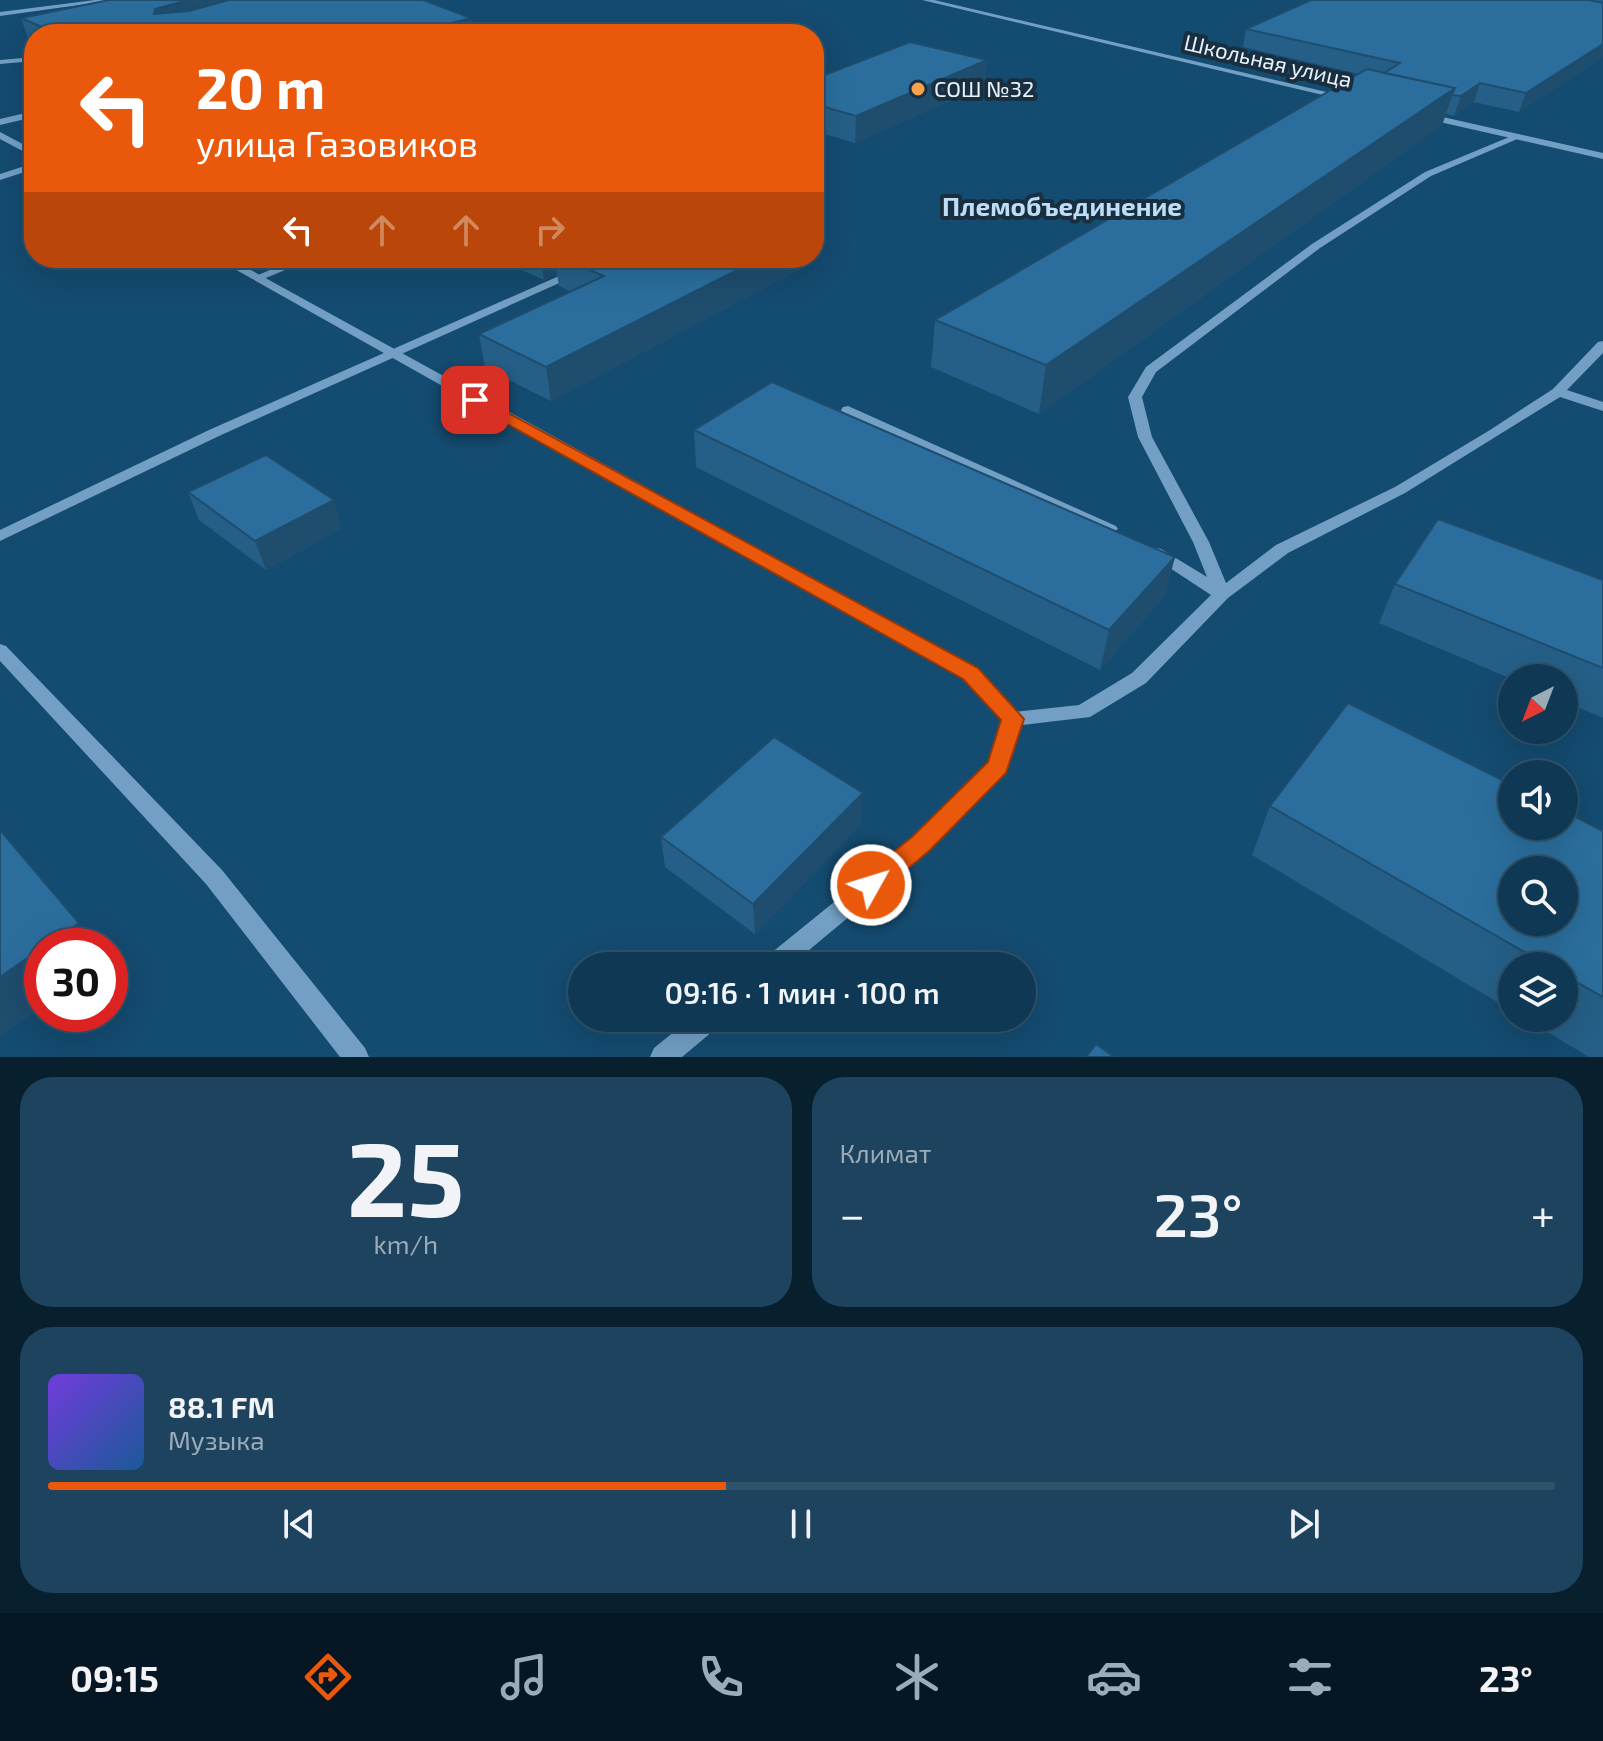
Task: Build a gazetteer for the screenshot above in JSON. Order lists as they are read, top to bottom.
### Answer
{
  "streets": {
    "street": ["Школьная улица"]
  },
  "districts": ["Племобъединение"],
  "places": ["СОШ №32"],
  "north": "bottom left",
  "page": {
    "turn": ["20 m", "улица Газовиков"],
    "limit": "30",
    "trip": "09:16 · 1 мин · 100 m",
    "tile": [
      ["25", "km/h"],
      "Климат"
    ],
    "heat": ["−", "23°", "+"],
    "song": ["88.1 FM", "Музыка"],
    "tabs": ["09:15", "23°"]
  }
}
